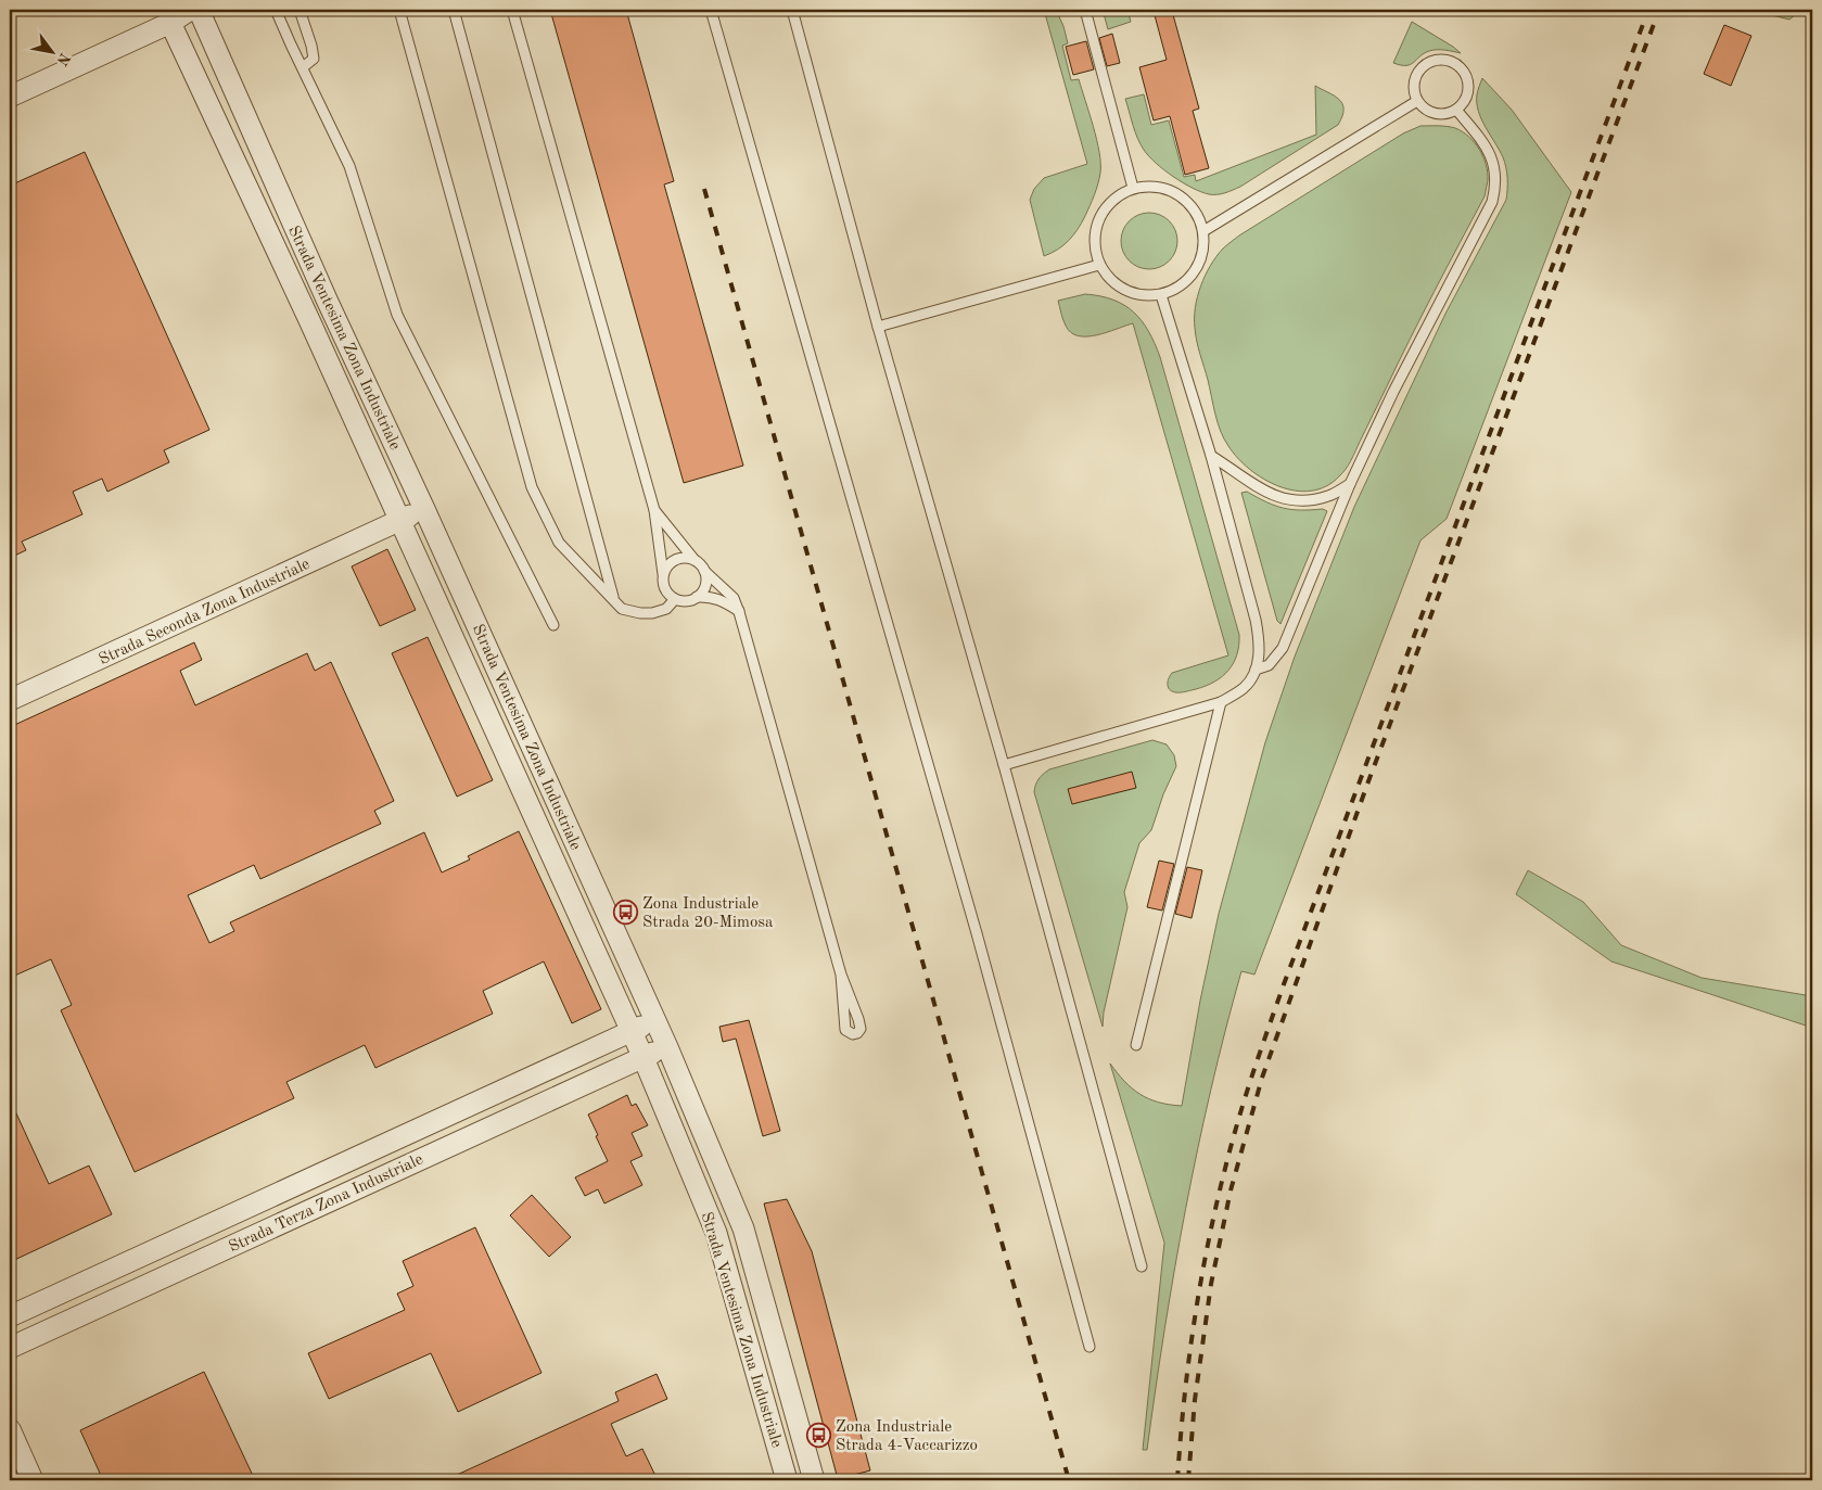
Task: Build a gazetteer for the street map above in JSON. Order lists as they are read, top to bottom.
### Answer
{
  "streets": {
    "street": ["Strada Ventesima Zona Industriale", "Strada Seconda Zona Industriale", "Strada Terza Zona Industriale"]
  },
  "crossings": [
    ["Strada Ventesima Zona Industriale", "Strada Seconda Zona Industriale"],
    ["Strada Ventesima Zona Industriale", "Strada Terza Zona Industriale"]
  ],
  "places": {
    "bus stop": ["Zona Industriale Strada 20-Mimosa", "Zona Industriale Strada 4-Vaccarizzo"]
  },
  "north": "bottom right"
}
